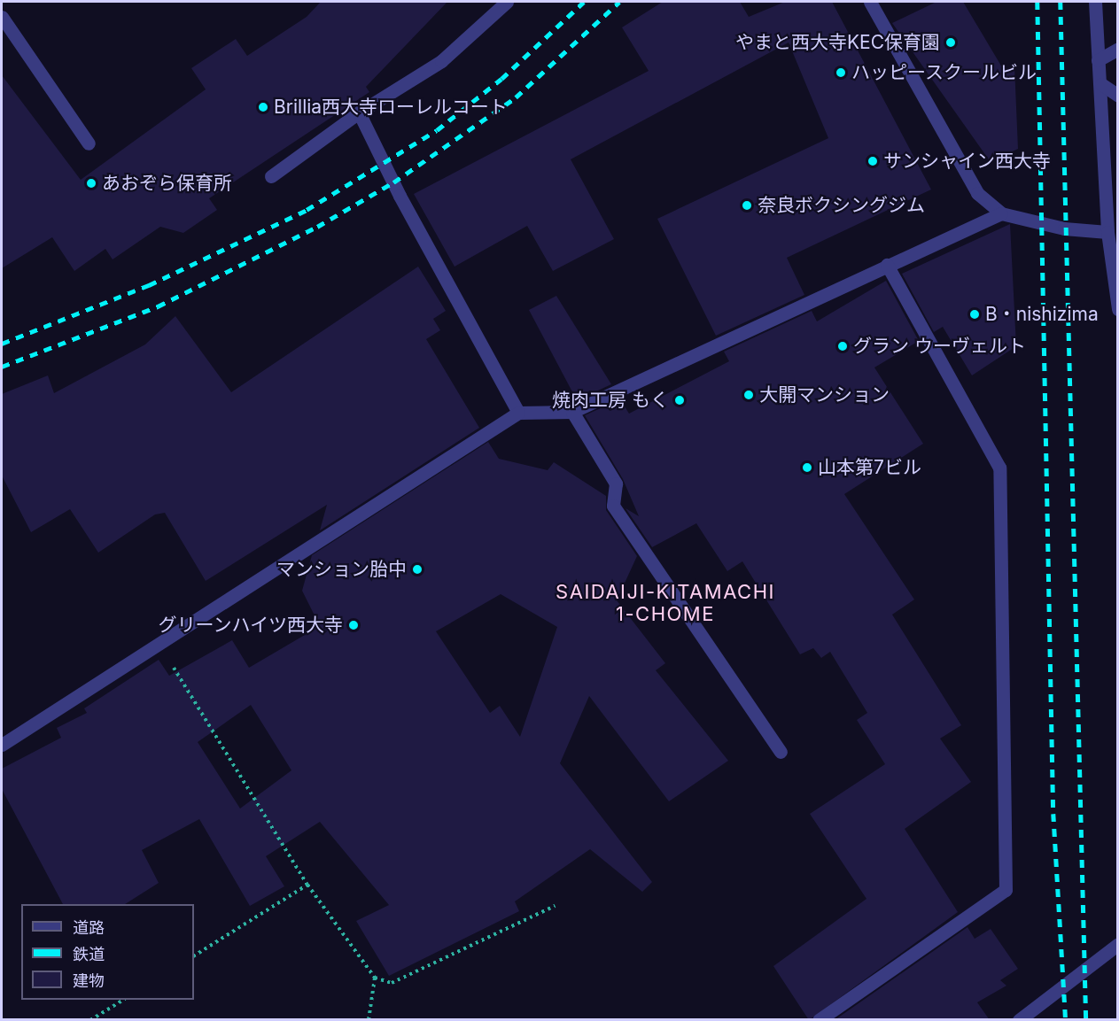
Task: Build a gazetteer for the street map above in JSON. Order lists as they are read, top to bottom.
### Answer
{
  "districts": ["SAIDAIJI-KITAMACHI 1-CHOME"],
  "places": [
    "やまと西大寺KEC保育園",
    "ハッピースクールビル",
    "Brillia西大寺ローレルコート",
    "サンシャイン西大寺",
    "あおぞら保育所",
    "奈良ボクシングジム",
    "B・nishizima",
    "グラン ウーヴェルト",
    "大開マンション",
    "焼肉工房 もく",
    "山本第7ビル",
    "マンション胎中",
    "グリーンハイツ西大寺"
  ],
  "legend": ["道路", "鉄道", "建物"]
}
